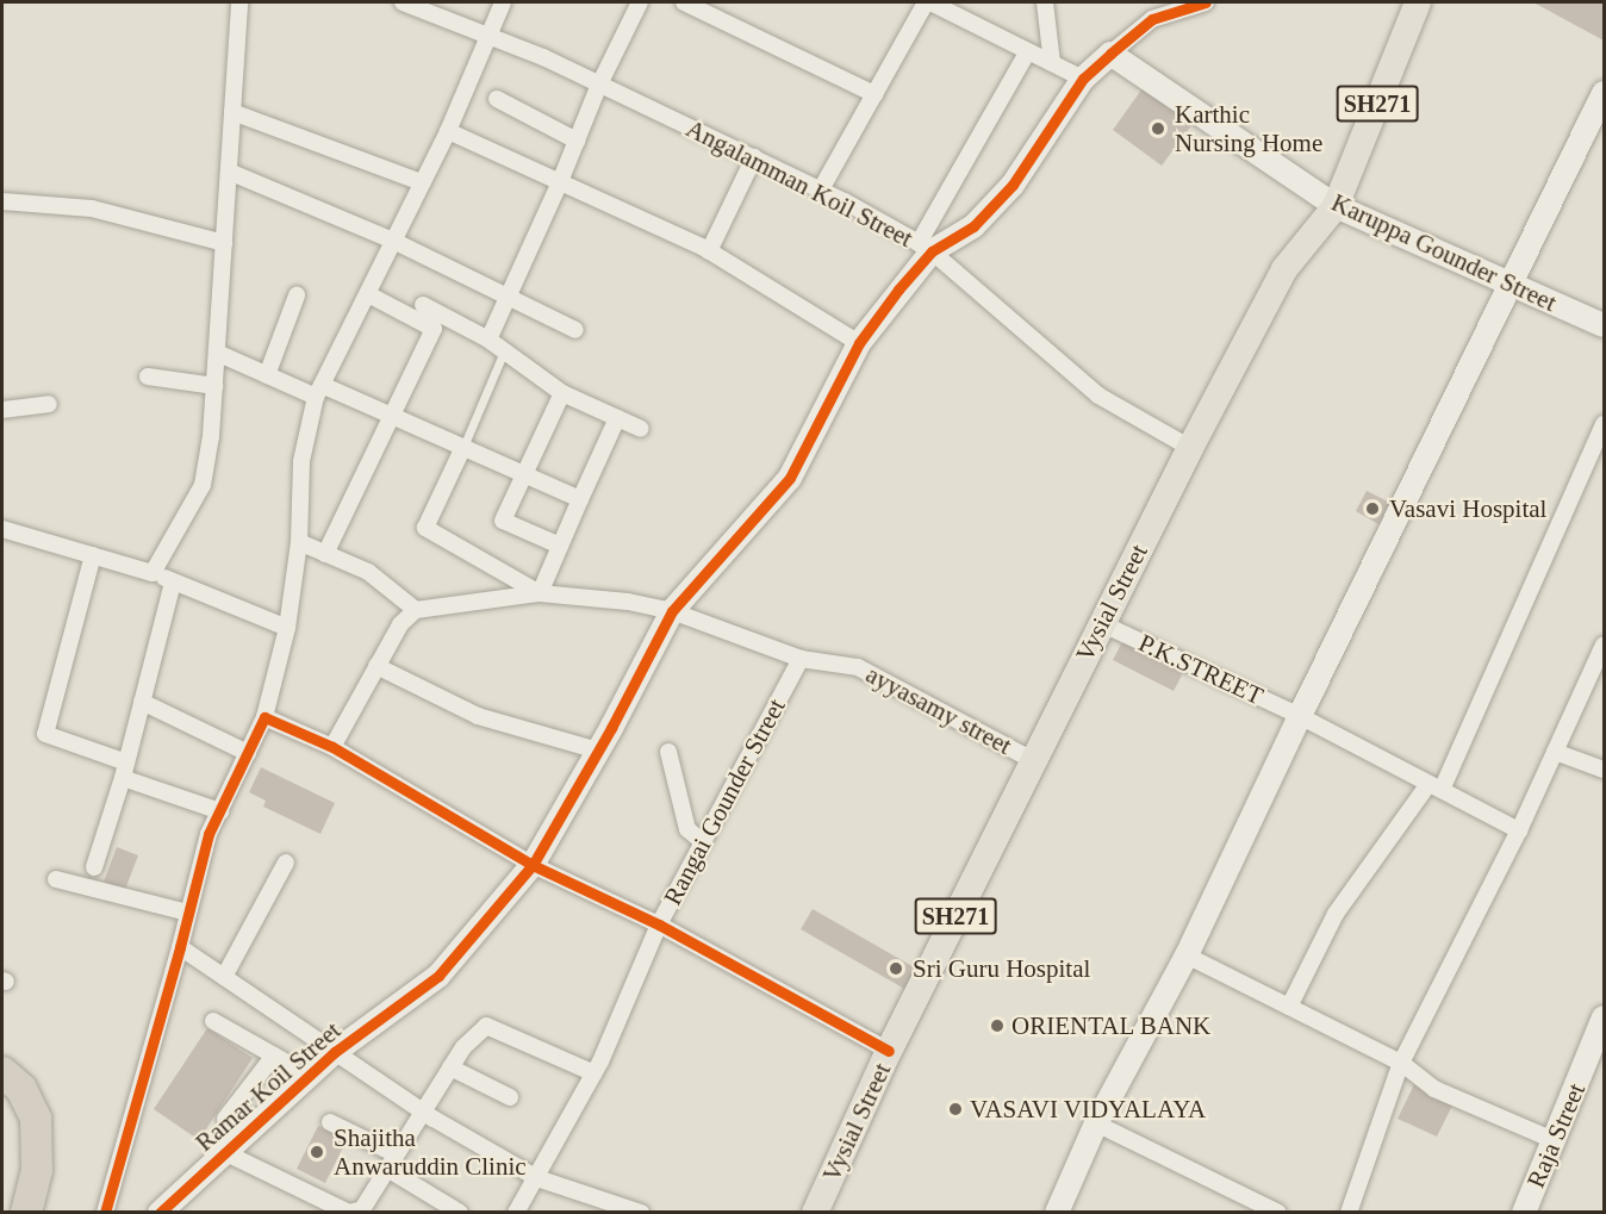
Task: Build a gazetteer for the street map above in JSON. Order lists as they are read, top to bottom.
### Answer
{
  "streets": {
    "main road": ["SH271", "Vysial Street"],
    "street": [
      "Angalamman Koil Street",
      "Karuppa Gounder Street",
      "P.K.STREET",
      "ayyasamy street",
      "Rangai Gounder Street",
      "Ramar Koil Street",
      "Raja Street"
    ]
  },
  "crossings": [
    ["Angalamman Koil Street", "Vysial Street"],
    ["Angalamman Koil Street", "Ramar Koil Street"],
    ["Karuppa Gounder Street", "Vysial Street"],
    ["Vysial Street", "P.K.STREET"],
    ["Vysial Street", "ayyasamy street"],
    ["ayyasamy street", "Rangai Gounder Street"],
    ["ayyasamy street", "Ramar Koil Street"]
  ],
  "places": [
    "Karthic Nursing Home",
    "Vasavi Hospital",
    "Sri Guru Hospital",
    "ORIENTAL BANK",
    "VASAVI VIDYALAYA",
    "Shajitha Anwaruddin Clinic"
  ]
}
